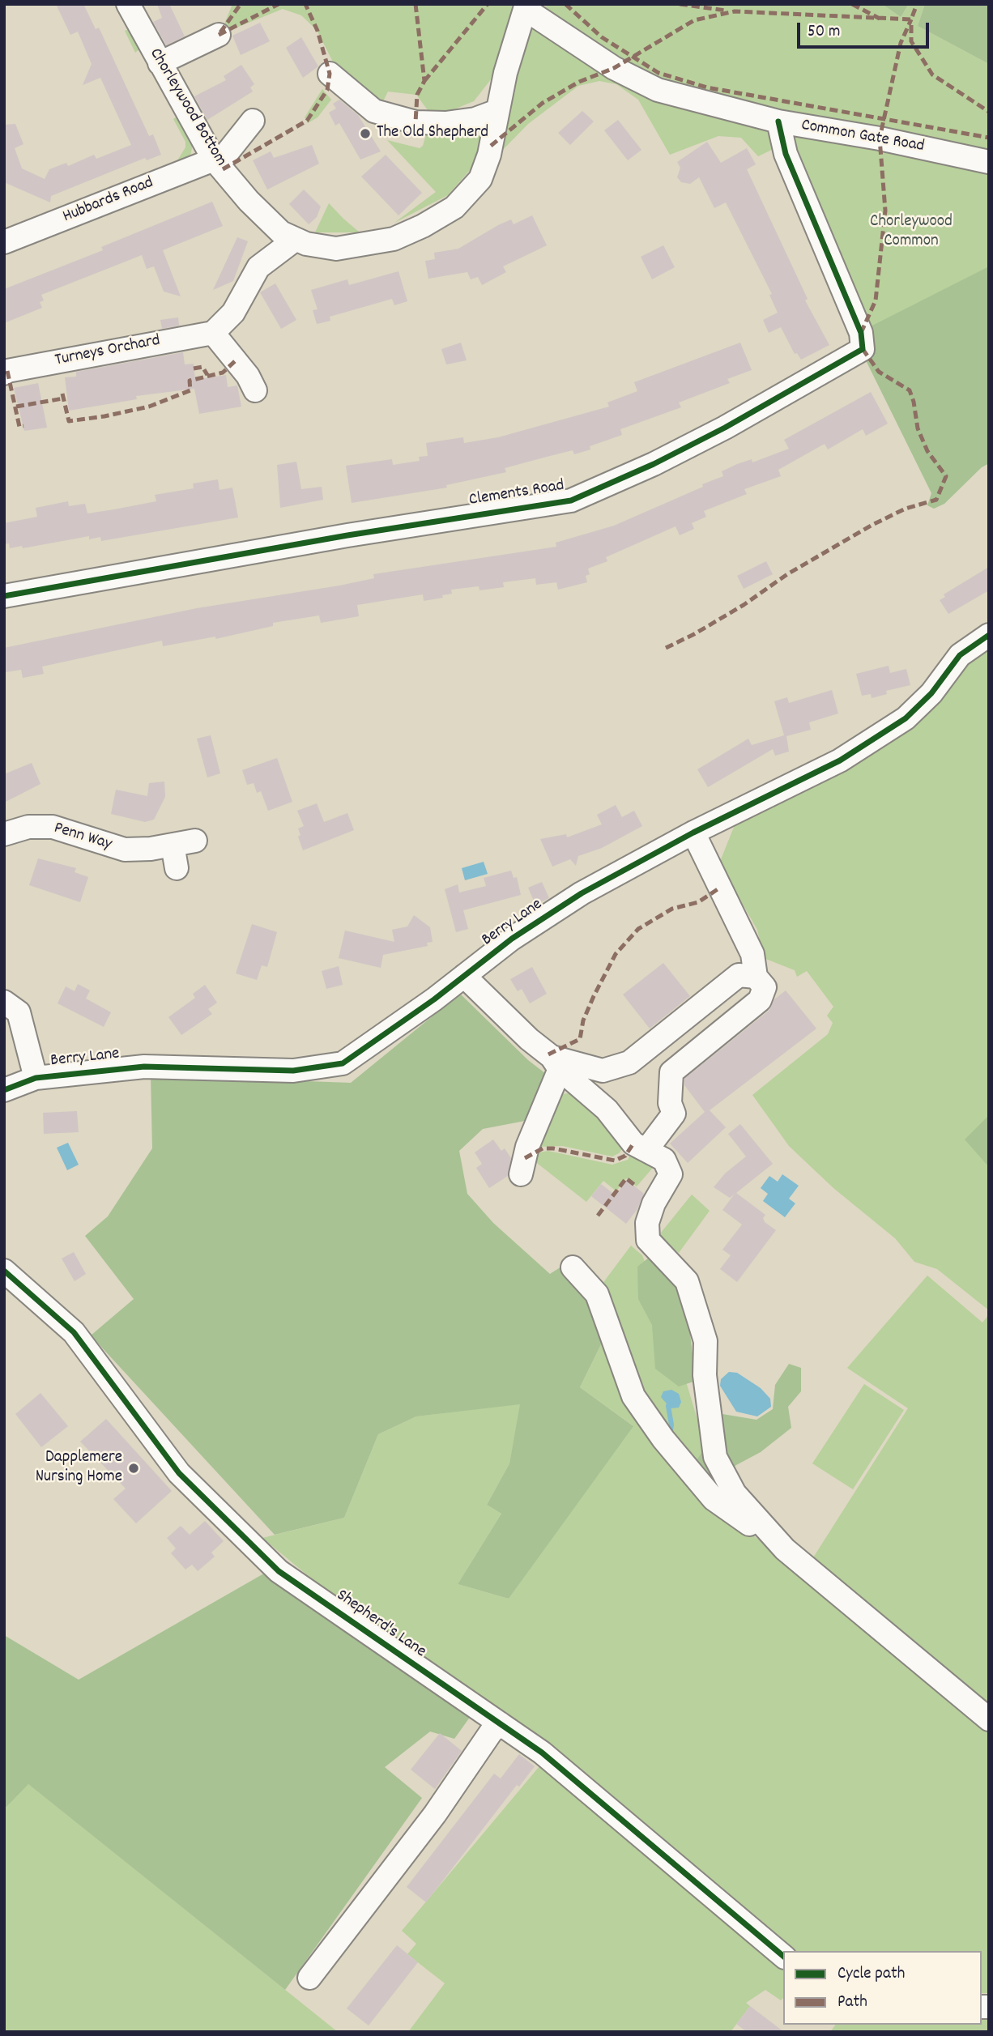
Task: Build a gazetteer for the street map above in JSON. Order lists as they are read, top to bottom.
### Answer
{
  "streets": {
    "street": [
      "Chorleywood Bottom",
      "Common Gate Road",
      "Hubbards Road",
      "Turneys Orchard",
      "Clements Road",
      "Penn Way",
      "Berry Lane",
      "Shepherd's Lane"
    ]
  },
  "crossings": [
    ["Chorleywood Bottom", "Common Gate Road"],
    ["Chorleywood Bottom", "Hubbards Road"],
    ["Common Gate Road", "Clements Road"]
  ],
  "parks": ["Chorleywood Common"],
  "places": ["The Old Shepherd", "Dapplemere Nursing Home"],
  "legend": ["Cycle path", "Path"],
  "scale_bar": "50 m"
}
